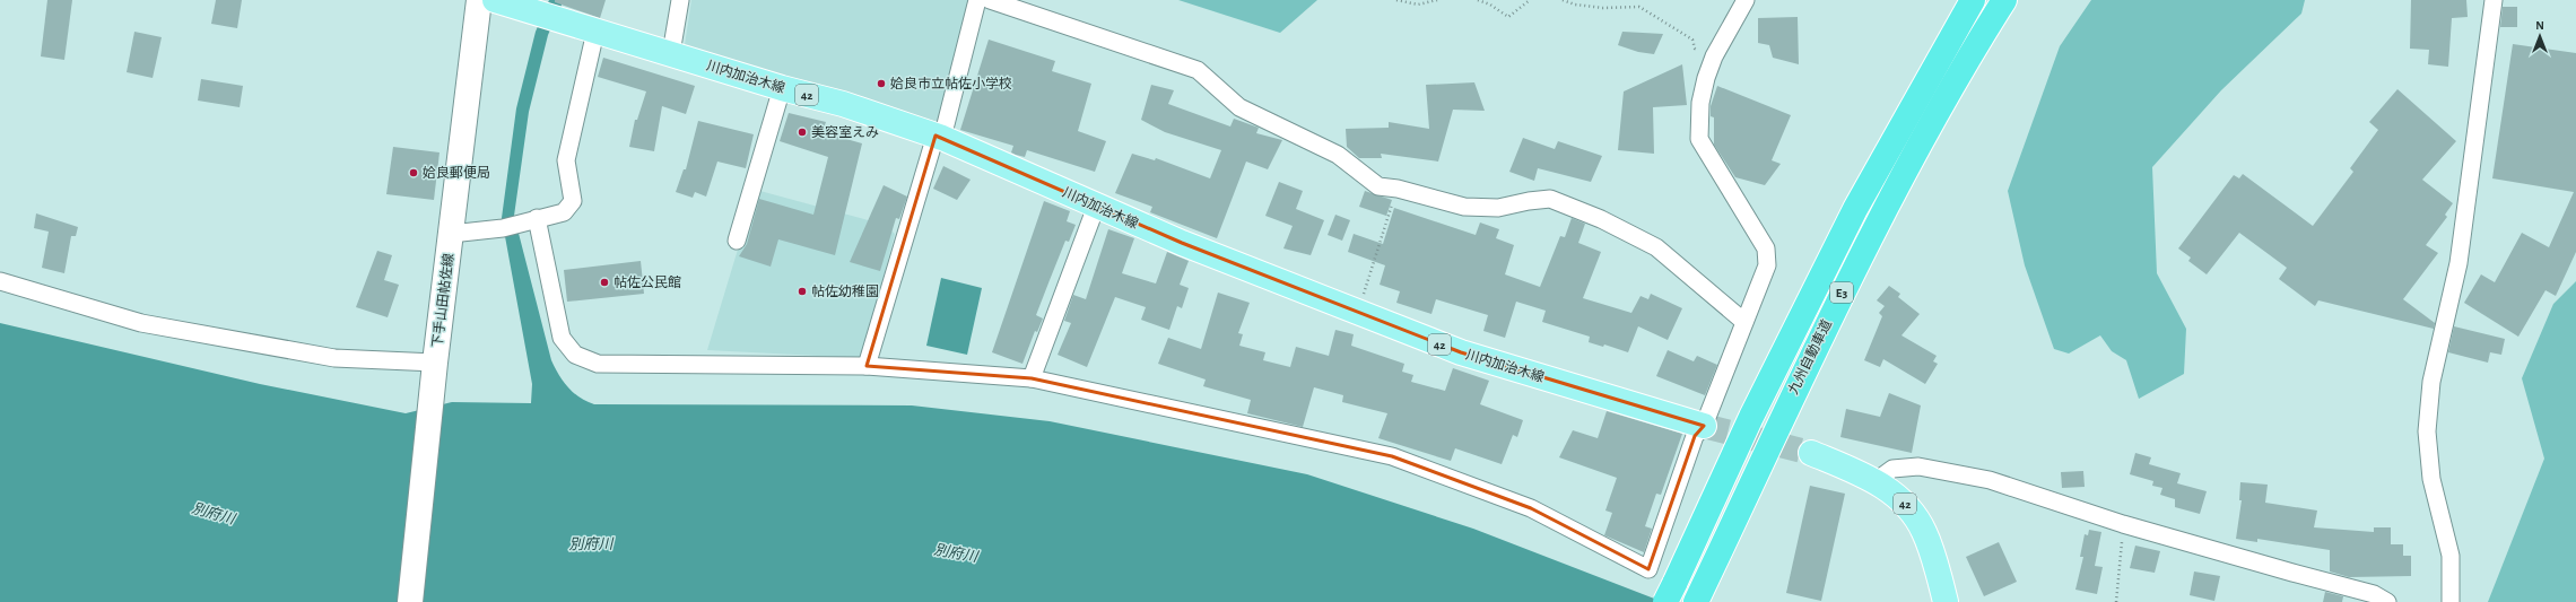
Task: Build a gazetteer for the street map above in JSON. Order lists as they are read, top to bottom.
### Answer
{
  "streets": {
    "highway": ["E3", "九州自動車道"],
    "main road": ["川内加治木線", "42", "下手山田帖佐線"]
  },
  "water": ["別府川"],
  "places": [
    "姶良市立帖佐小学校",
    "美容室えみ",
    "姶良郵便局",
    "帖佐公民館",
    "帖佐幼稚園"
  ],
  "north": "top"
}
